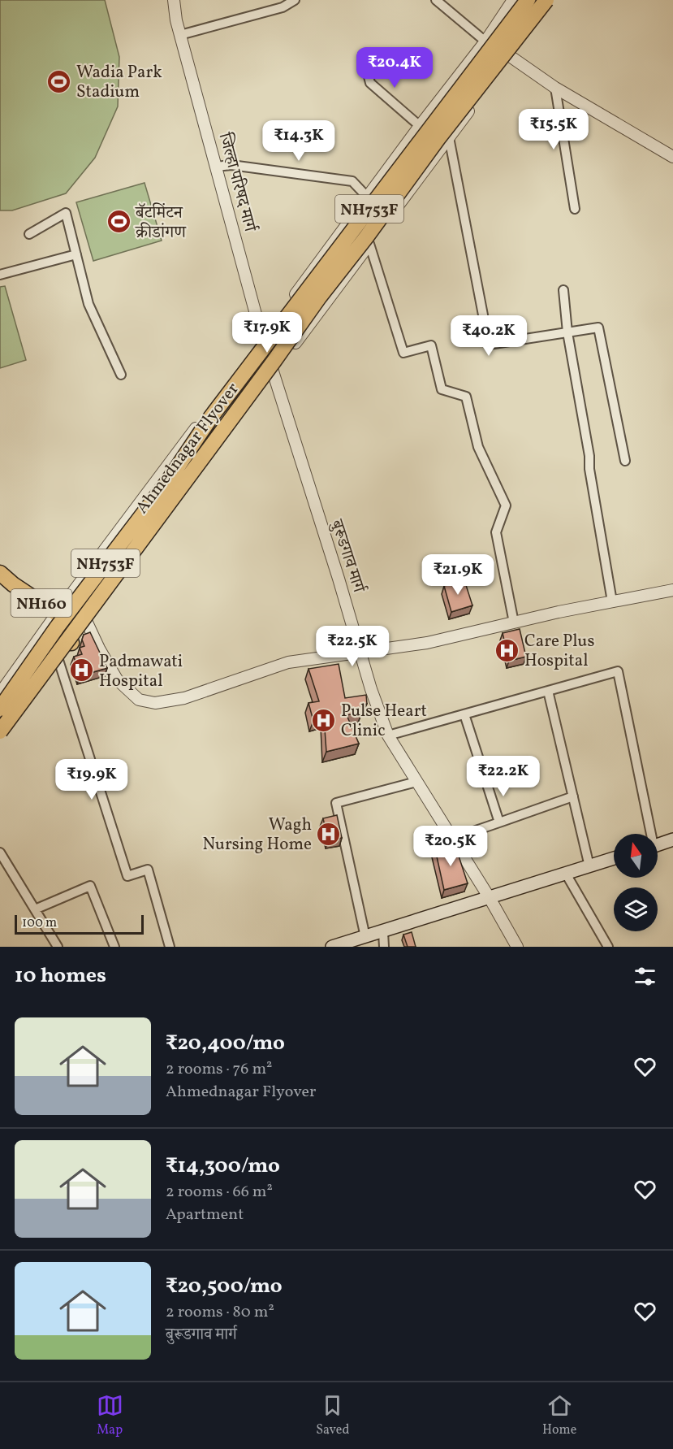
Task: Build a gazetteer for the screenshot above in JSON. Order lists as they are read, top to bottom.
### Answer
{
  "streets": {
    "highway": ["NH753F", "Ahmednagar Flyover", "NH160"],
    "street": ["जिल्हा परिषद मार्ग", "बुरूडगाव मार्ग"]
  },
  "crossings": [
    ["जिल्हा परिषद मार्ग", "बुरूडगाव मार्ग"]
  ],
  "places": {
    "sports": ["Wadia Park Stadium", "बॅटमिंटन क्रीडांगण"],
    "hospital": [
      "Care Plus Hospital",
      "Padmawati Hospital",
      "Pulse Heart Clinic",
      "Wagh Nursing Home"
    ]
  },
  "scale_bar": "100 m",
  "north": "top",
  "page": {
    "price": [
      "₹20.4K",
      "₹15.5K",
      "₹14.3K",
      "₹17.9K",
      "₹40.2K",
      "₹21.9K",
      "₹22.5K",
      "₹22.2K",
      "₹19.9K",
      "₹20.5K"
    ],
    "scale": "100 m",
    "heading": "10 homes",
    "list": [
      {
        "name": "₹20,400/mo",
        "note": "2 rooms · 76 m² · Ahmednagar Flyover"
      },
      {
        "name": "₹14,300/mo",
        "note": "2 rooms · 66 m² · Apartment"
      },
      {
        "name": "₹20,500/mo",
        "note": "2 rooms · 80 m² · बुरूडगाव मार्ग"
      }
    ],
    "tabs": ["Map", "Saved", "Home"]
  }
}
